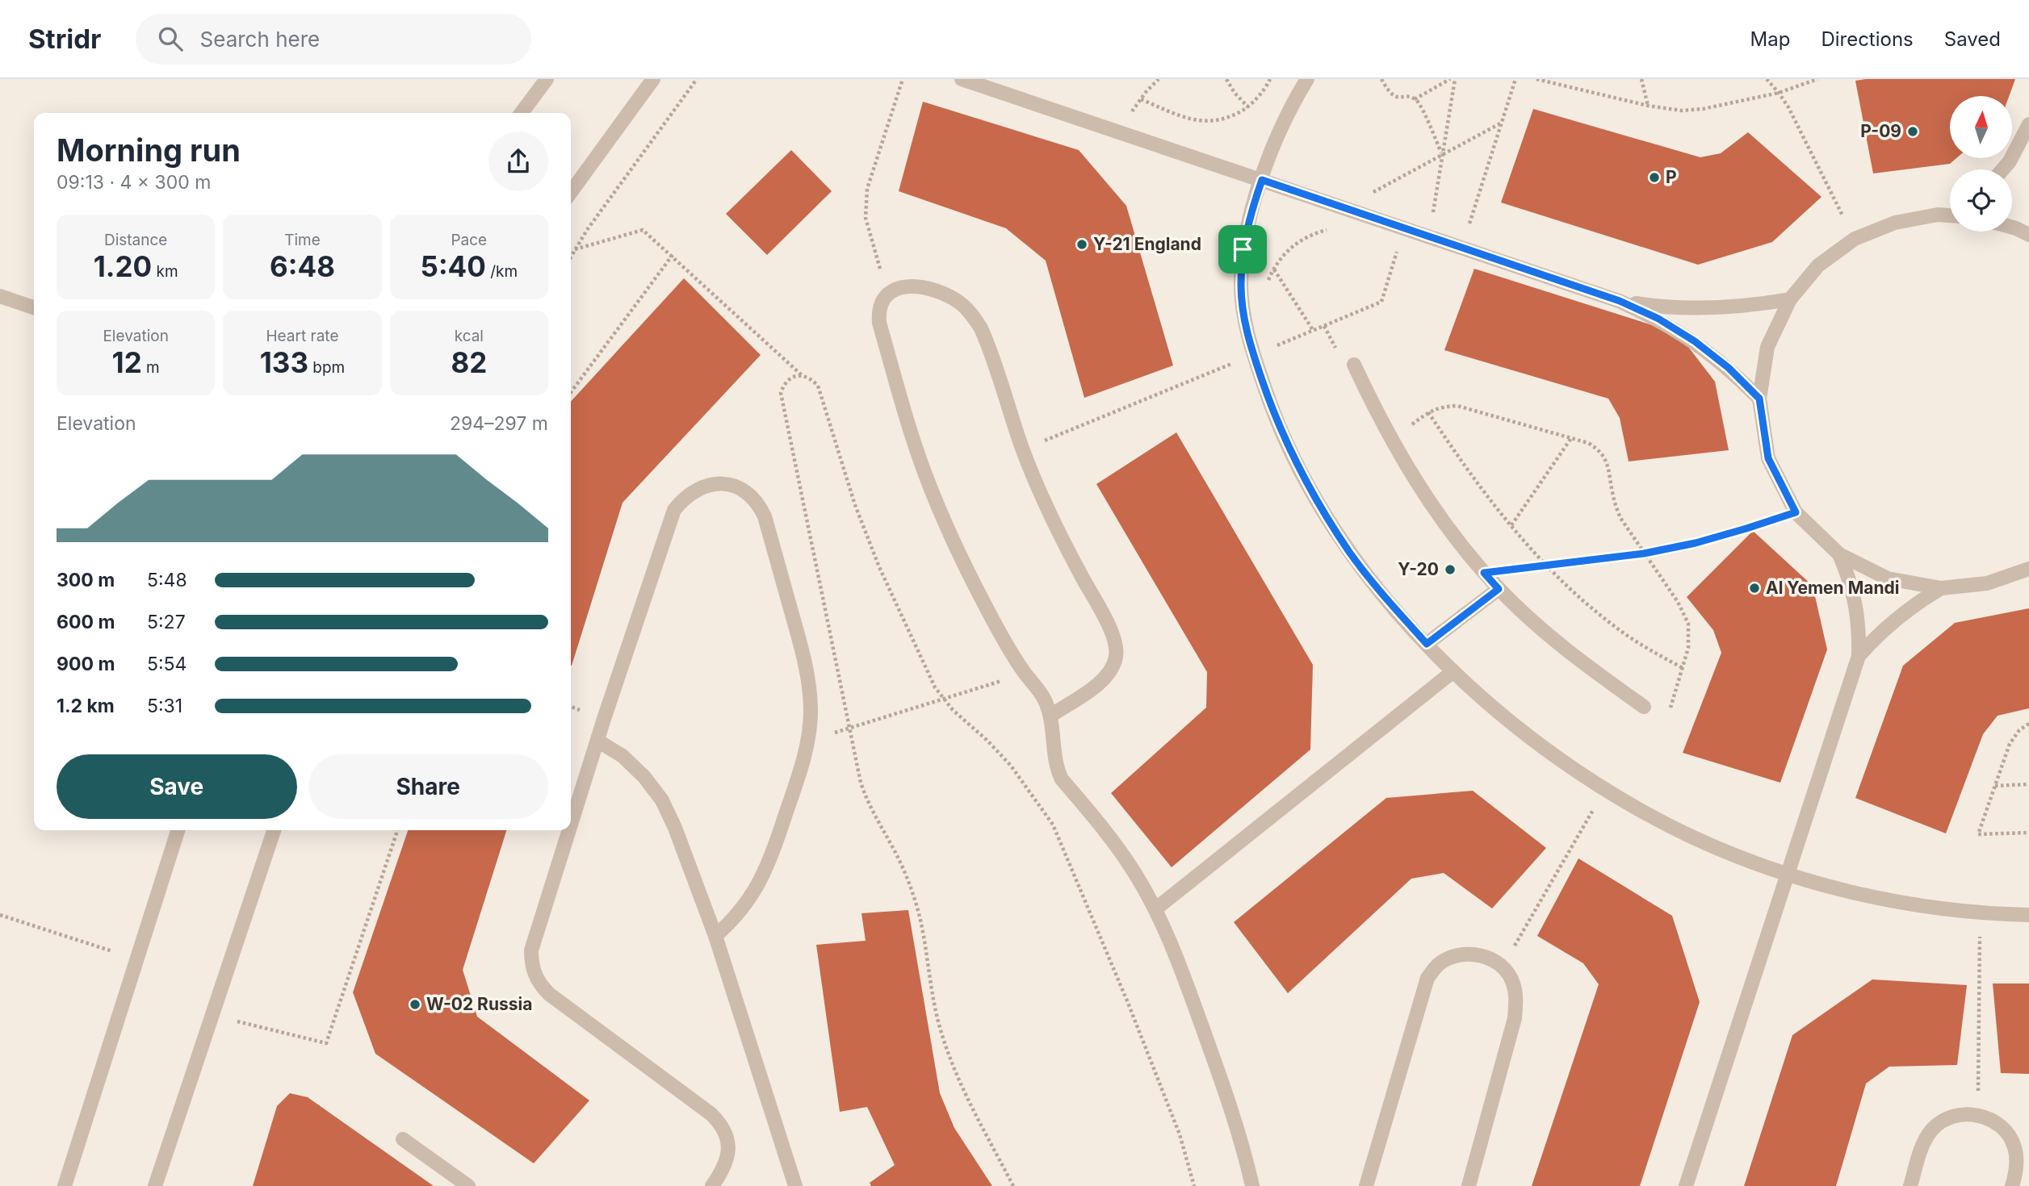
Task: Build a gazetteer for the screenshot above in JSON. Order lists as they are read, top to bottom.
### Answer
{
  "places": [
    "P-09",
    "P",
    "Y-21 England",
    "Y-20",
    "Al Yemen Mandi",
    "W-02 Russia"
  ],
  "north": "top",
  "page": {
    "header": "Stridr",
    "search": "Search here",
    "nav": ["Map", "Directions", "Saved"],
    "heading": ["Morning run", "09:13 · 4 × 300 m"],
    "stats": [
      ["Distance", "1.20 km"],
      ["Time", "6:48"],
      ["Pace", "5:40 /km"],
      ["Elevation", "12 m"],
      ["Heart rate", "133 bpm"],
      ["kcal", "82"]
    ],
    "chart": ["Elevation", "294–297 m"],
    "list": [
      {
        "name": "300 m",
        "note": "5:48"
      },
      {
        "name": "600 m",
        "note": "5:27"
      },
      {
        "name": "900 m",
        "note": "5:54"
      },
      {
        "name": "1.2 km",
        "note": "5:31"
      }
    ],
    "buttons": ["Save", "Share"]
  }
}
